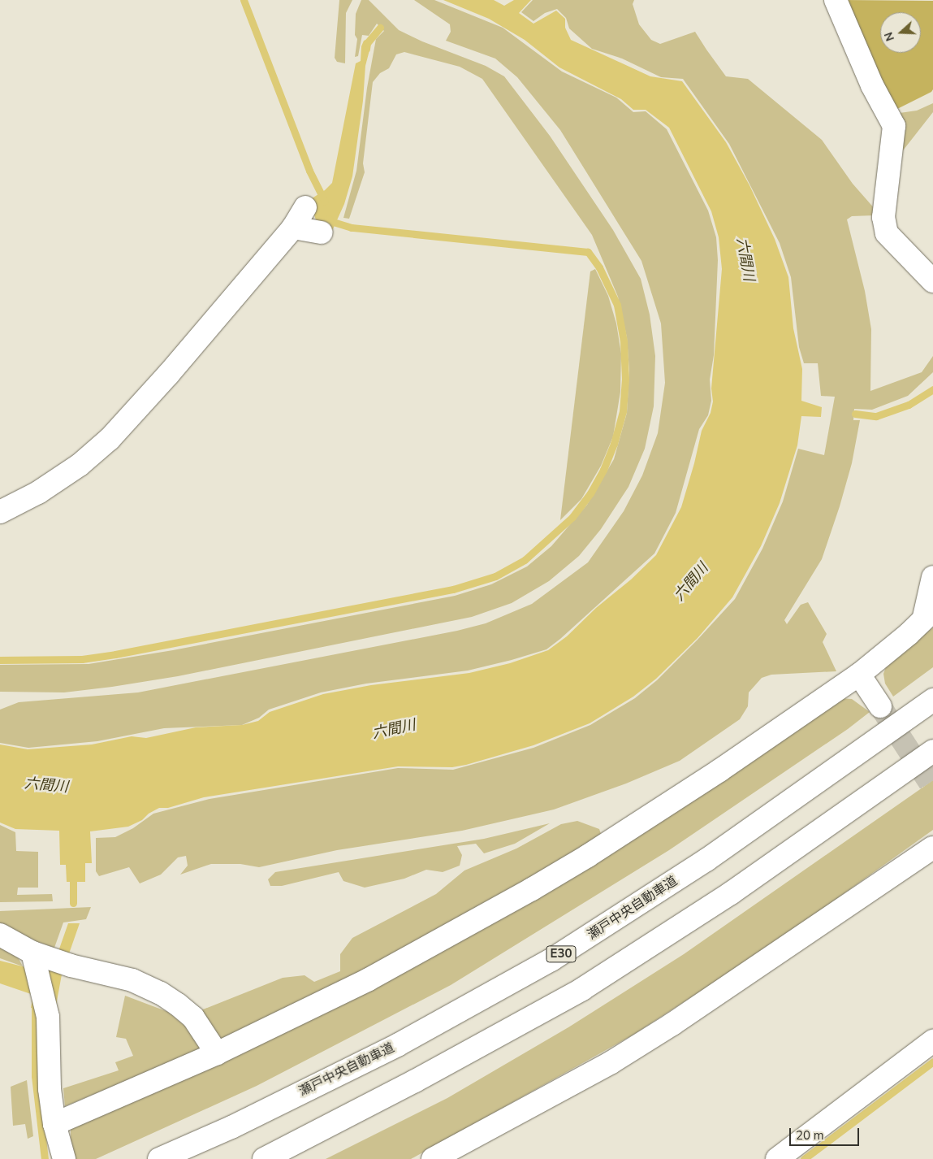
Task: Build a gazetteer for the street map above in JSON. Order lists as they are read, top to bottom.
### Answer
{
  "streets": {
    "main road": ["瀬戸中央自動車道", "E30"]
  },
  "water": ["六間川"],
  "scale_bar": "20 m",
  "north": "left"
}
